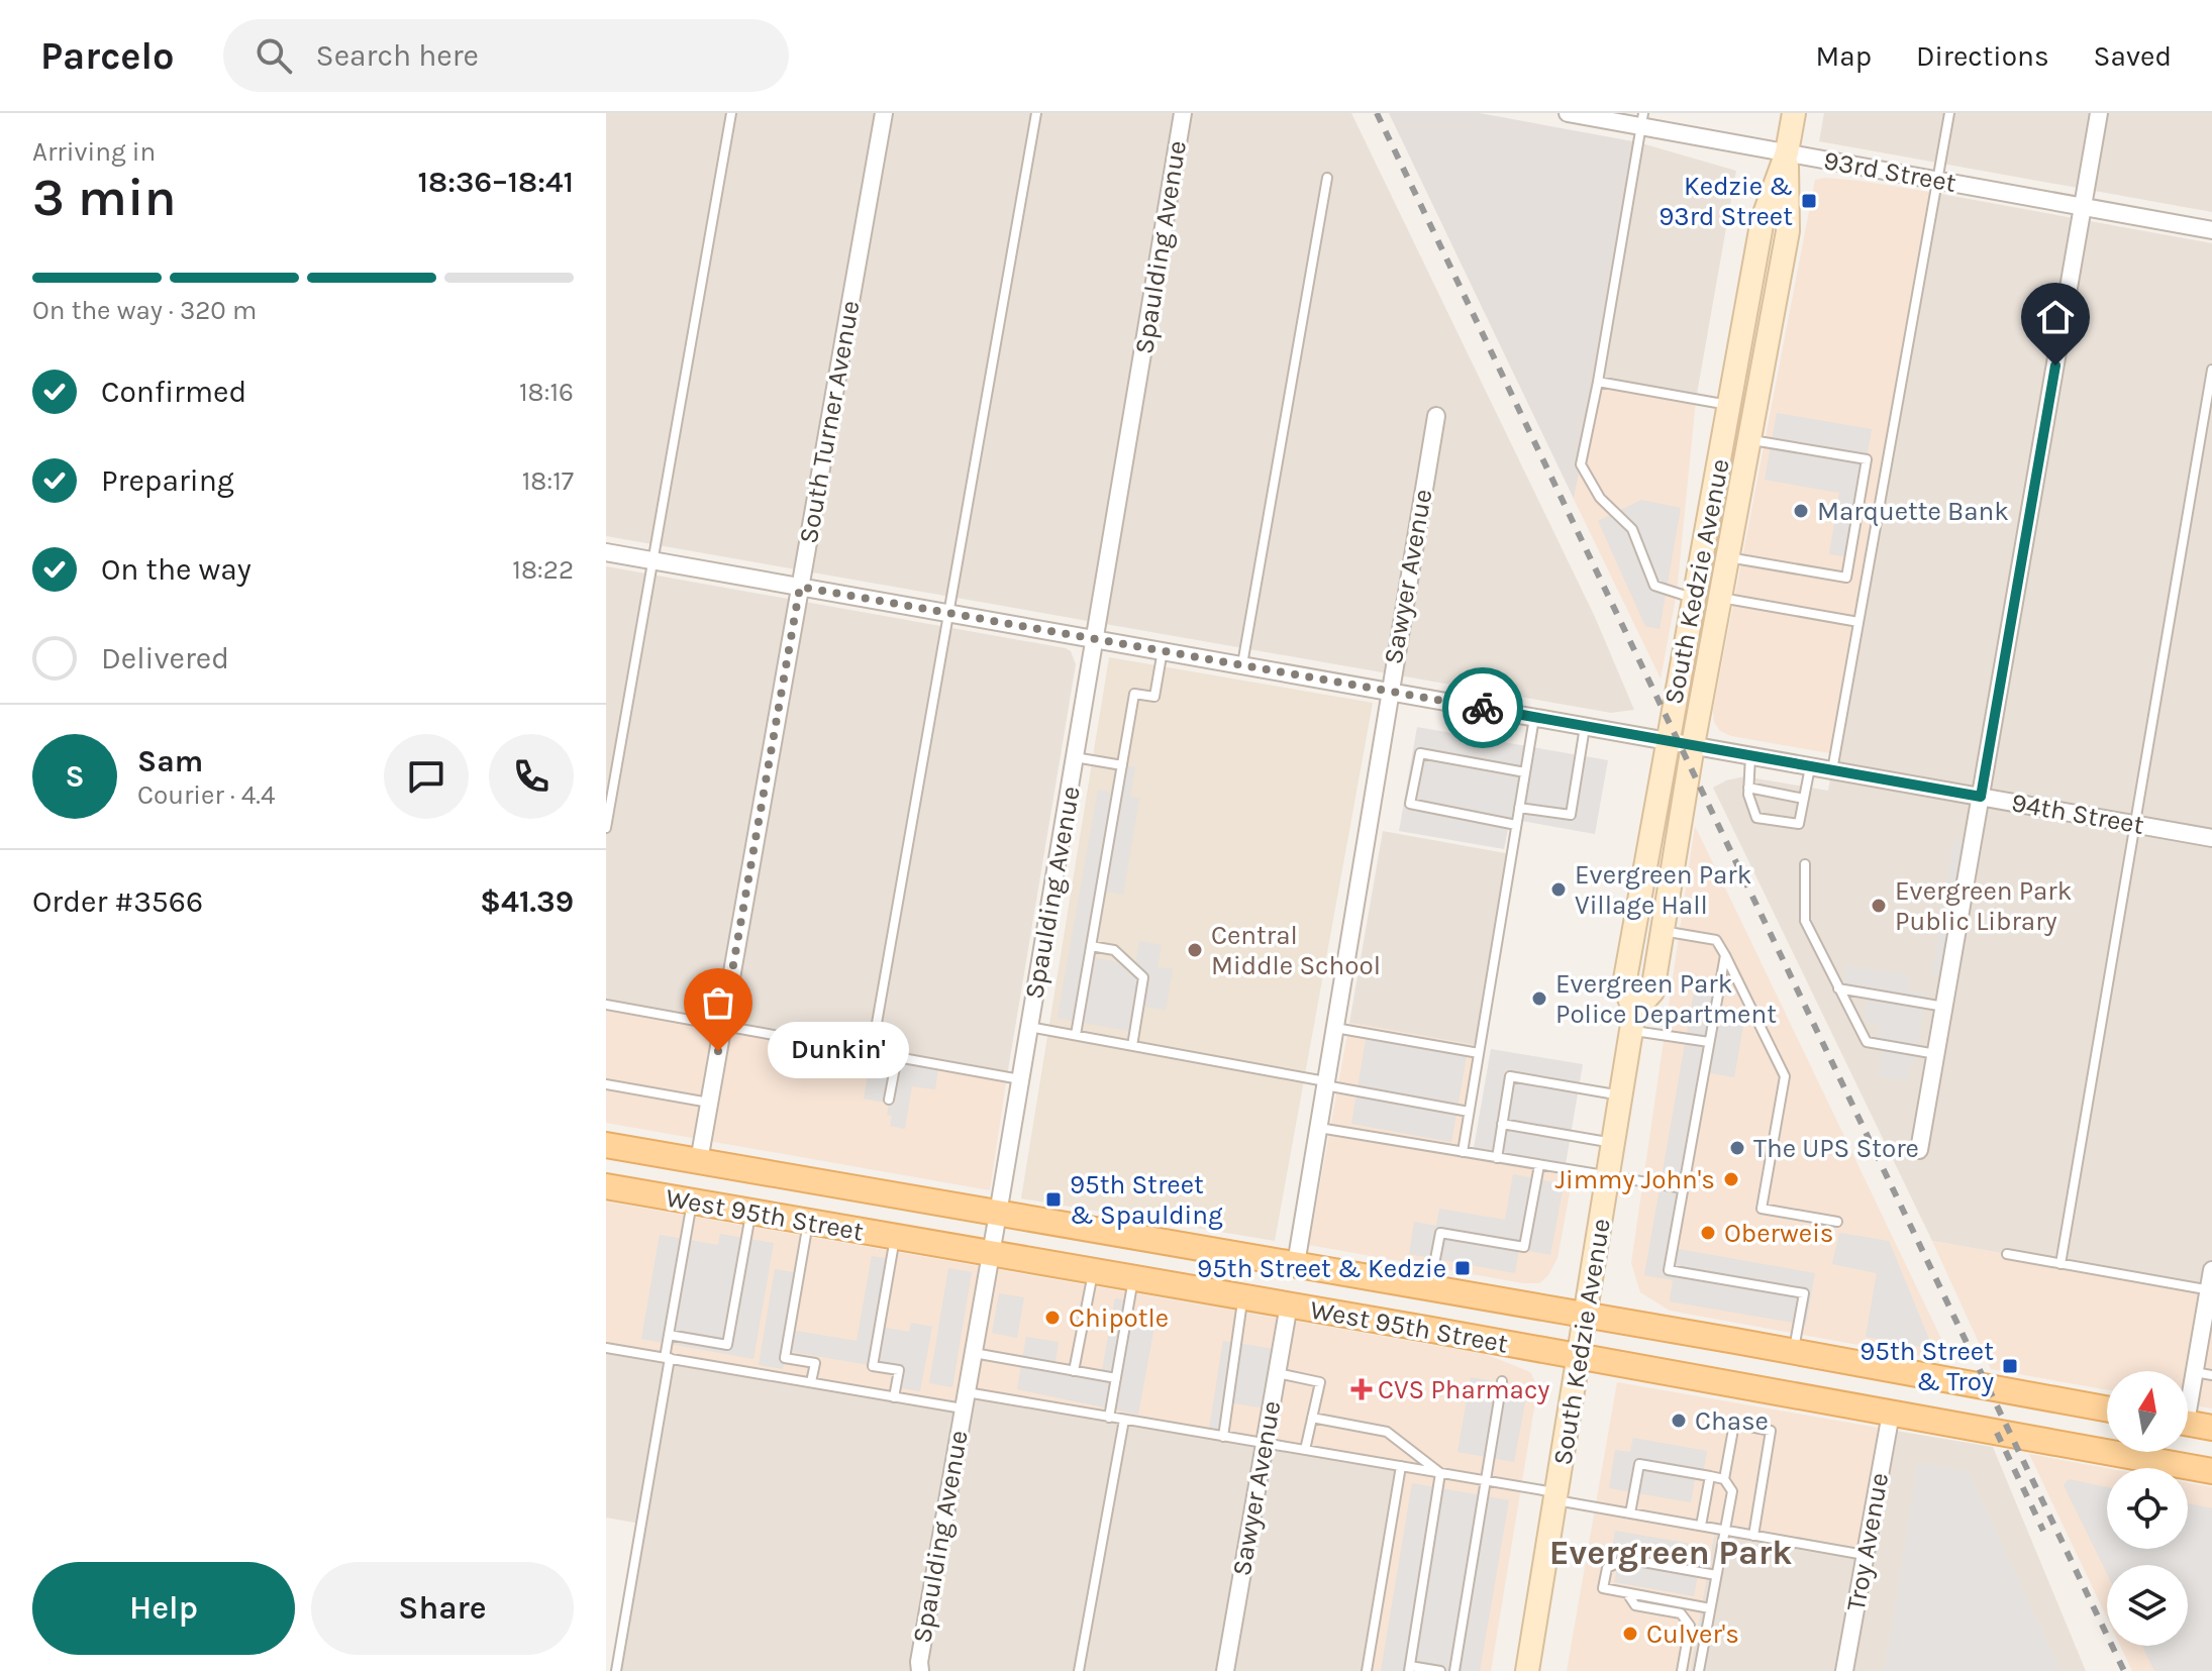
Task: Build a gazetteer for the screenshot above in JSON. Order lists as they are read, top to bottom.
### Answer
{
  "streets": {
    "main road": ["South Kedzie Avenue", "West 95th Street"],
    "street": [
      "93rd Street",
      "Spaulding Avenue",
      "South Turner Avenue",
      "Sawyer Avenue",
      "94th Street",
      "Troy Avenue"
    ]
  },
  "crossings": [
    ["93rd Street", "South Kedzie Avenue"],
    ["Spaulding Avenue", "94th Street"],
    ["Spaulding Avenue", "West 95th Street"],
    ["South Turner Avenue", "94th Street"],
    ["South Turner Avenue", "West 95th Street"],
    ["Sawyer Avenue", "94th Street"],
    ["Sawyer Avenue", "West 95th Street"],
    ["South Kedzie Avenue", "94th Street"],
    ["South Kedzie Avenue", "West 95th Street"],
    ["West 95th Street", "Troy Avenue"]
  ],
  "districts": ["Evergreen Park"],
  "places": {
    "transit": [
      "Kedzie & 93rd Street",
      "95th Street & Spaulding",
      "95th Street & Kedzie",
      "95th Street & Troy"
    ],
    "other": [
      "Marquette Bank",
      "Evergreen Park Village Hall",
      "Evergreen Park Public Library",
      "Central Middle School",
      "Evergreen Park Police Department",
      "Dunkin'",
      "The UPS Store",
      "Jimmy John's",
      "Oberweis",
      "Chipotle",
      "Chase",
      "Culver's"
    ],
    "health": ["CVS Pharmacy"]
  },
  "north": "top",
  "page": {
    "header": "Parcelo",
    "search": "Search here",
    "nav": ["Map", "Directions", "Saved"],
    "heading": ["3 min", "Arriving in", "18:36–18:41"],
    "panel": [
      "Sam",
      "Courier · 4.4",
      "Order #3566",
      "$41.39"
    ],
    "bar": "On the way · 320 m",
    "list": [
      ["Confirmed", "18:16"],
      ["Preparing", "18:17"],
      ["On the way", "18:22"],
      "Delivered"
    ],
    "round": "S",
    "bubble": "Dunkin'",
    "buttons": ["Help", "Share"]
  }
}
